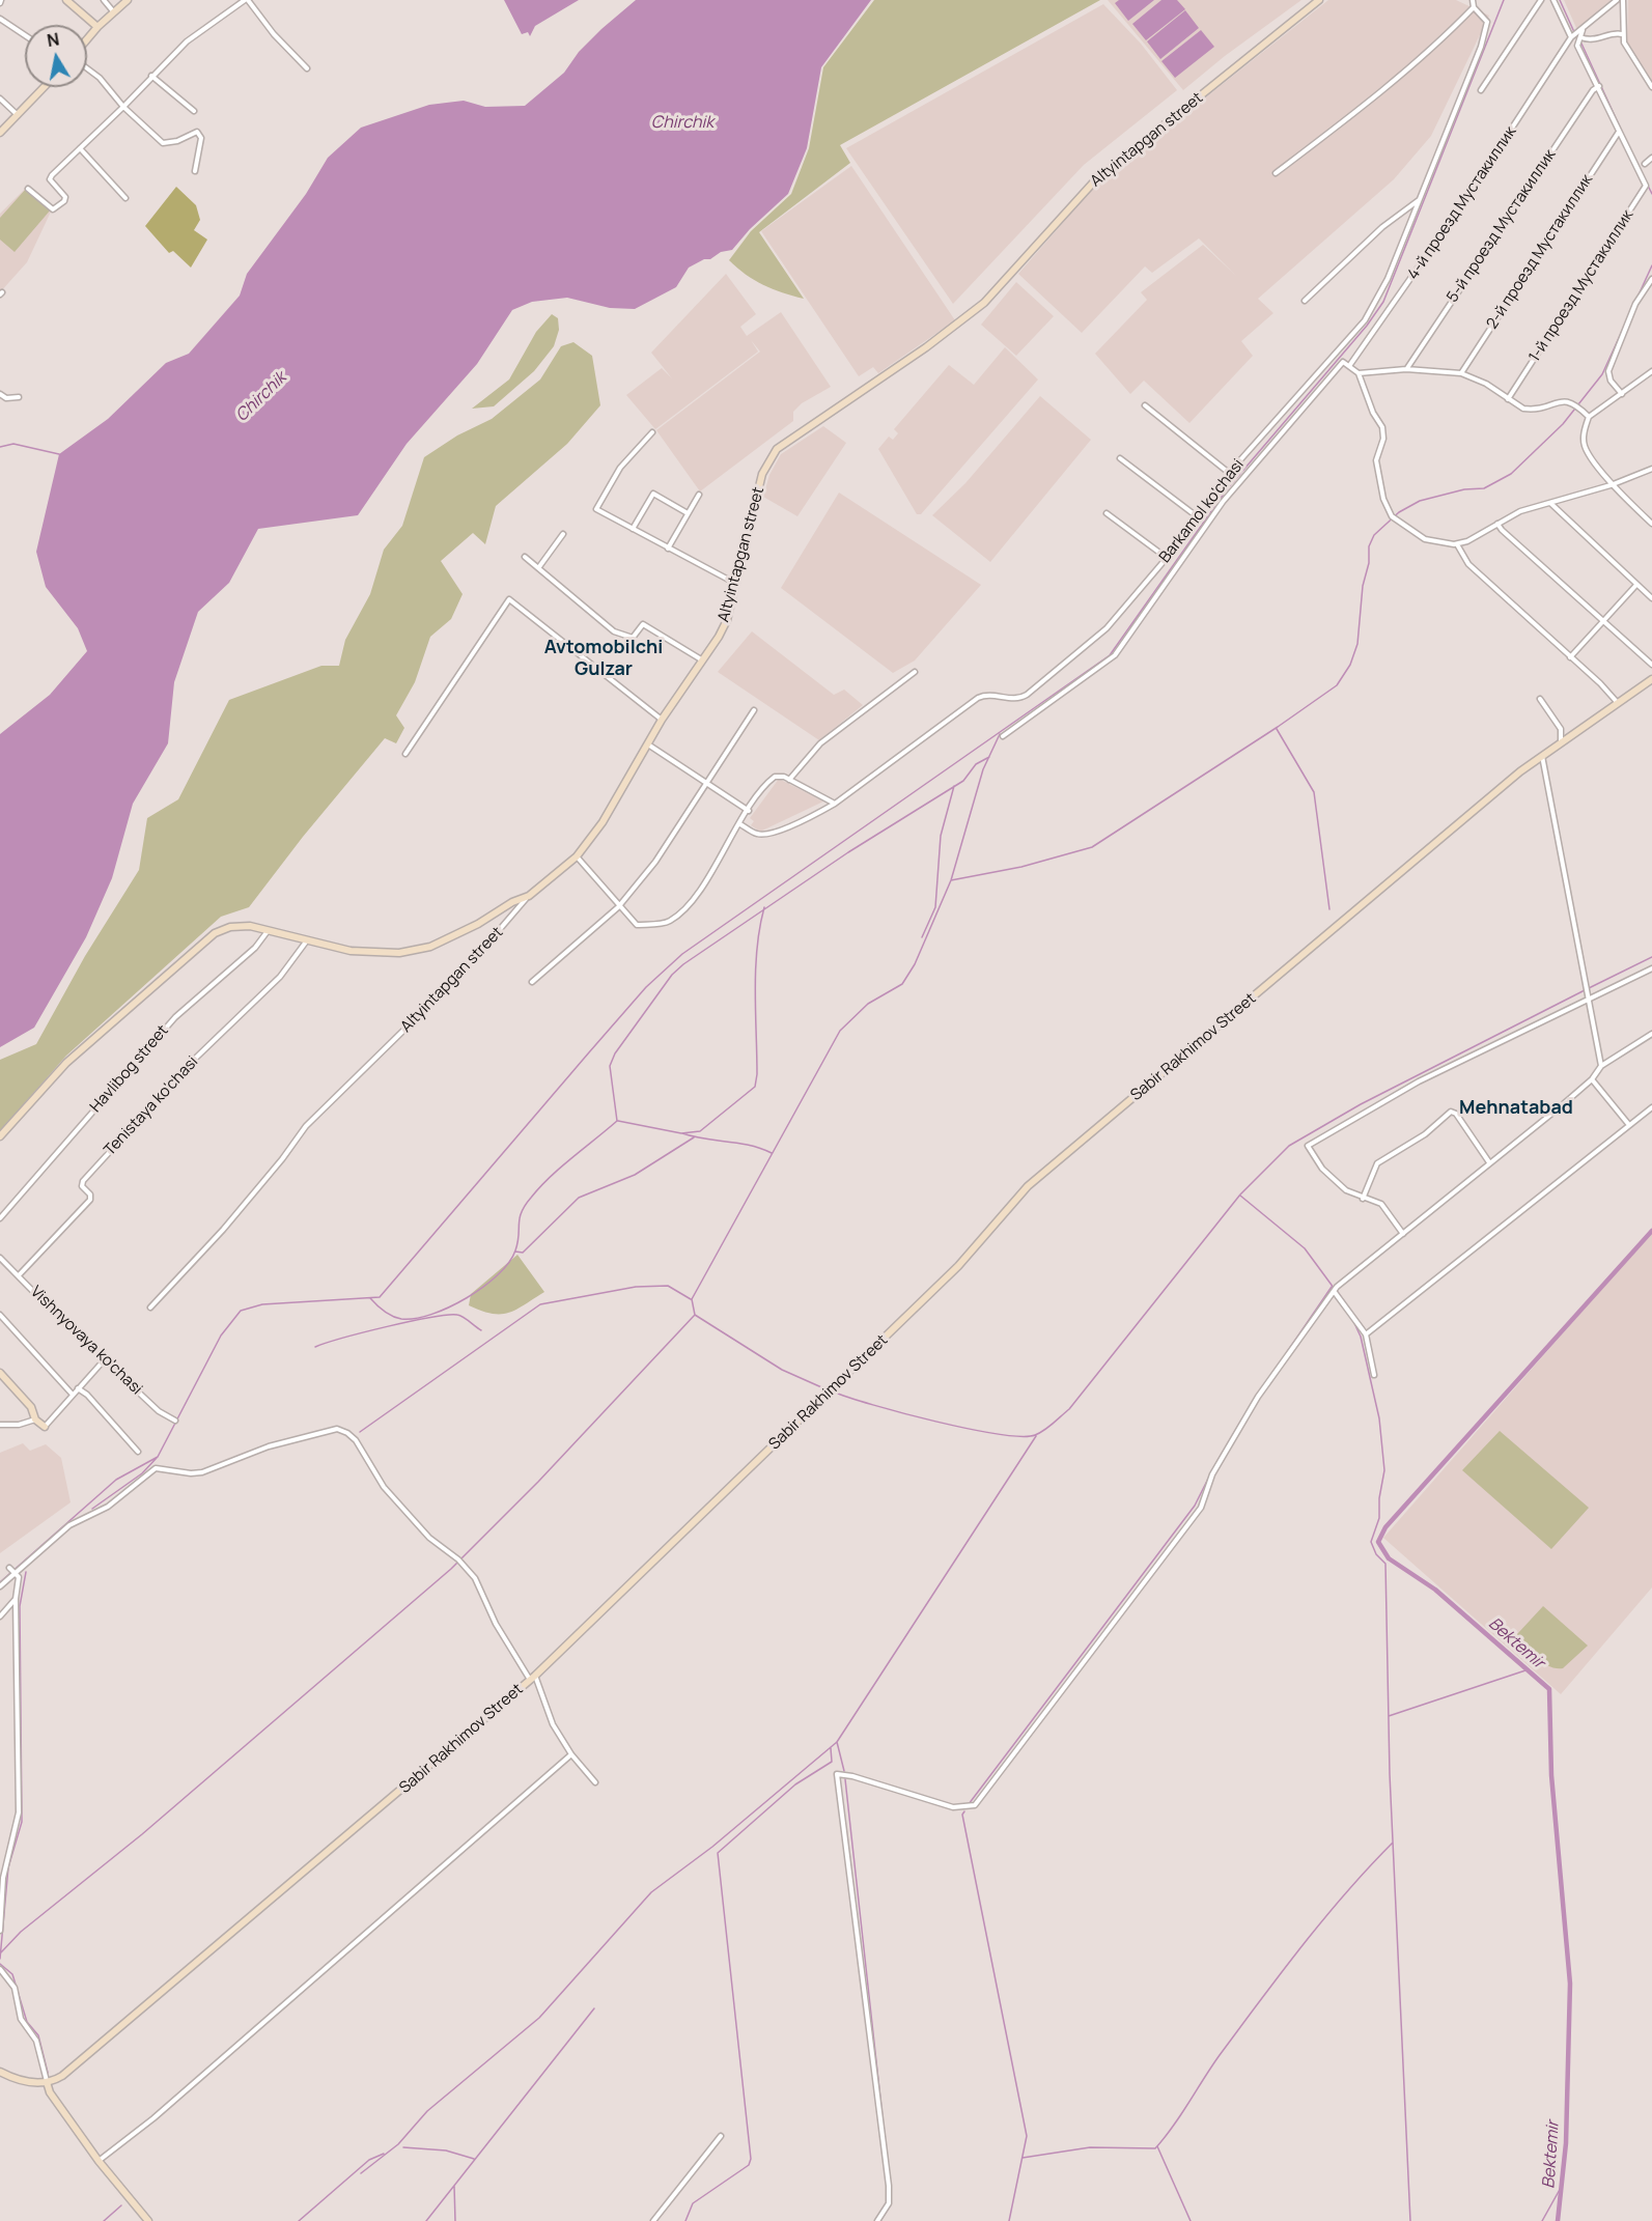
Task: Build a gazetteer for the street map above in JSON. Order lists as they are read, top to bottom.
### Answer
{
  "streets": {
    "street": [
      "Altyintapgan street",
      "4-й проезд Мустакиллик",
      "5-й проезд Мустакиллик",
      "2-й проезд Мустакиллик",
      "1-й проезд Мустакиллик",
      "Barkamol ko'chasi",
      "Sabir Rakhimov Street",
      "Hаvlibog street",
      "Tenistaya ko'chasi",
      "Vishnyovaya ko'chasi"
    ]
  },
  "crossings": [
    ["5-й проезд Мустакиллик", "1-й проезд Мустакиллик"],
    ["2-й проезд Мустакиллик", "1-й проезд Мустакиллик"],
    ["Tenistaya ko'chasi", "Vishnyovaya ko'chasi"]
  ],
  "districts": ["Avtomobilchi Gulzar", "Mehnatabad"],
  "water": ["Chirchik", "Bektemir"],
  "north": "top"
}
